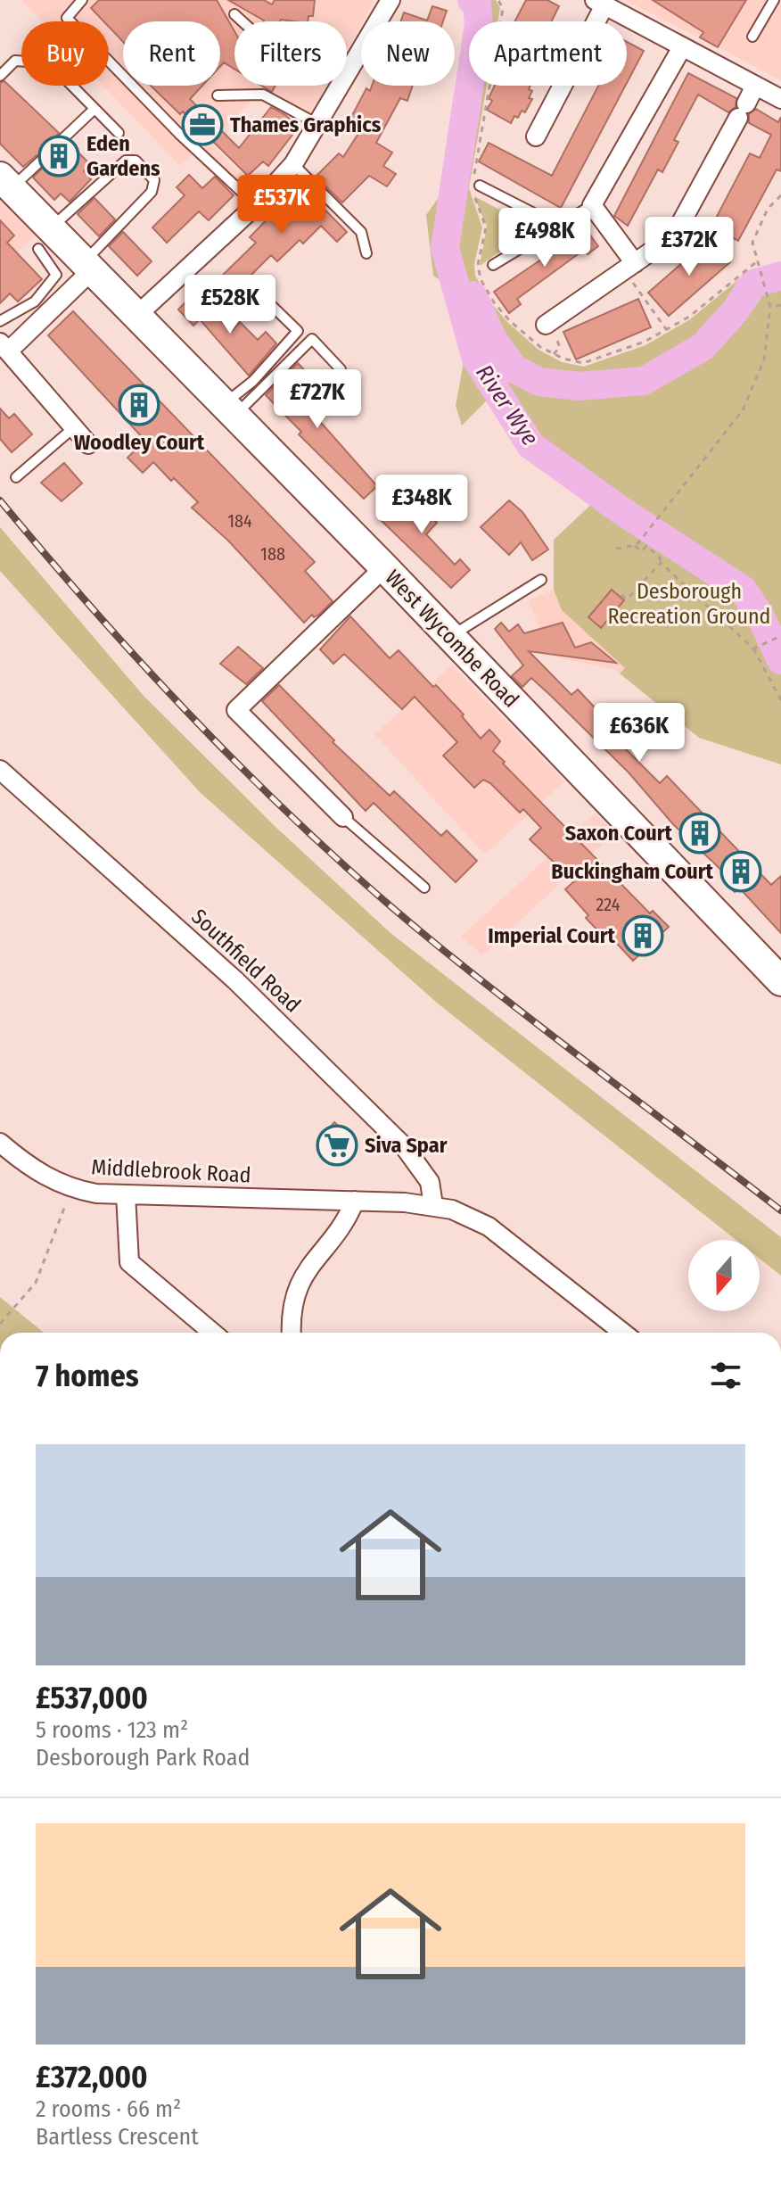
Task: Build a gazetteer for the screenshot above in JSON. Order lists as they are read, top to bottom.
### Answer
{
  "streets": {
    "main road": ["West Wycombe Road"],
    "street": ["Southfield Road", "Middlebrook Road"]
  },
  "water": ["River Wye"],
  "parks": ["Desborough Recreation Ground"],
  "places": {
    "office": ["Thames Graphics"],
    "building": [
      "Eden Gardens",
      "Woodley Court",
      "Saxon Court",
      "Buckingham Court",
      "Imperial Court"
    ],
    "supermarket": ["Siva Spar"]
  },
  "house_numbers": ["184", "188", "224"],
  "north": "bottom",
  "page": {
    "chip": [
      "Buy",
      "Rent",
      "Filters",
      "New",
      "Apartment"
    ],
    "price": [
      "£537K",
      "£498K",
      "£372K",
      "£528K",
      "£727K",
      "£348K",
      "£636K"
    ],
    "heading": "7 homes",
    "list": [
      {
        "name": "£537,000",
        "note": "5 rooms · 123 m² · Desborough Park Road"
      },
      {
        "name": "£372,000",
        "note": "2 rooms · 66 m² · Bartless Crescent"
      }
    ]
  }
}
